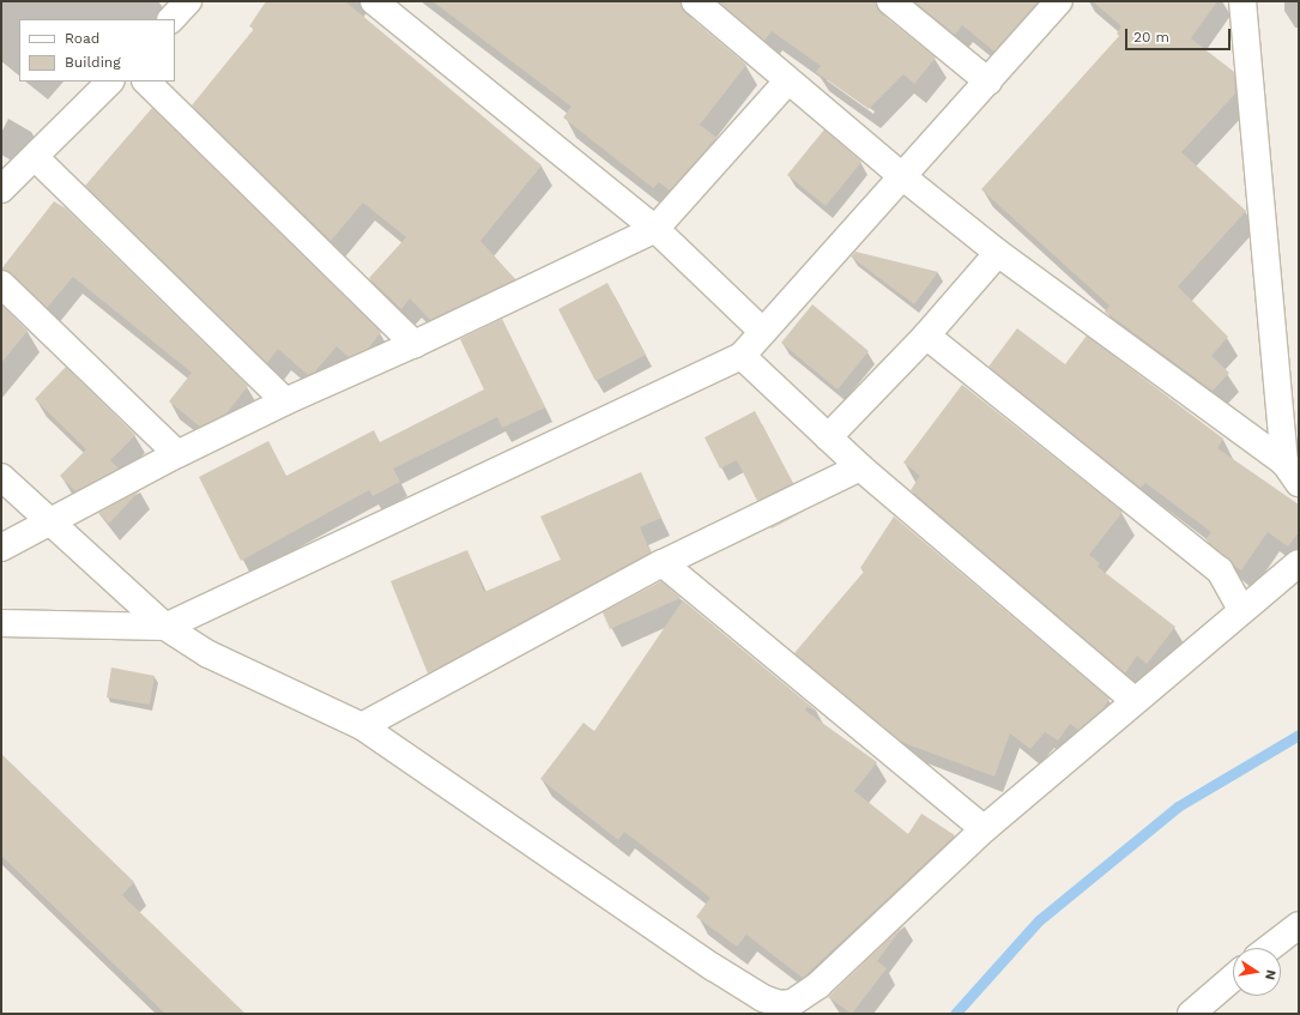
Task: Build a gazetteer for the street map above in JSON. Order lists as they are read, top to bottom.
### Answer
{
  "legend": ["Road", "Building"],
  "scale_bar": "20 m",
  "north": "right"
}
